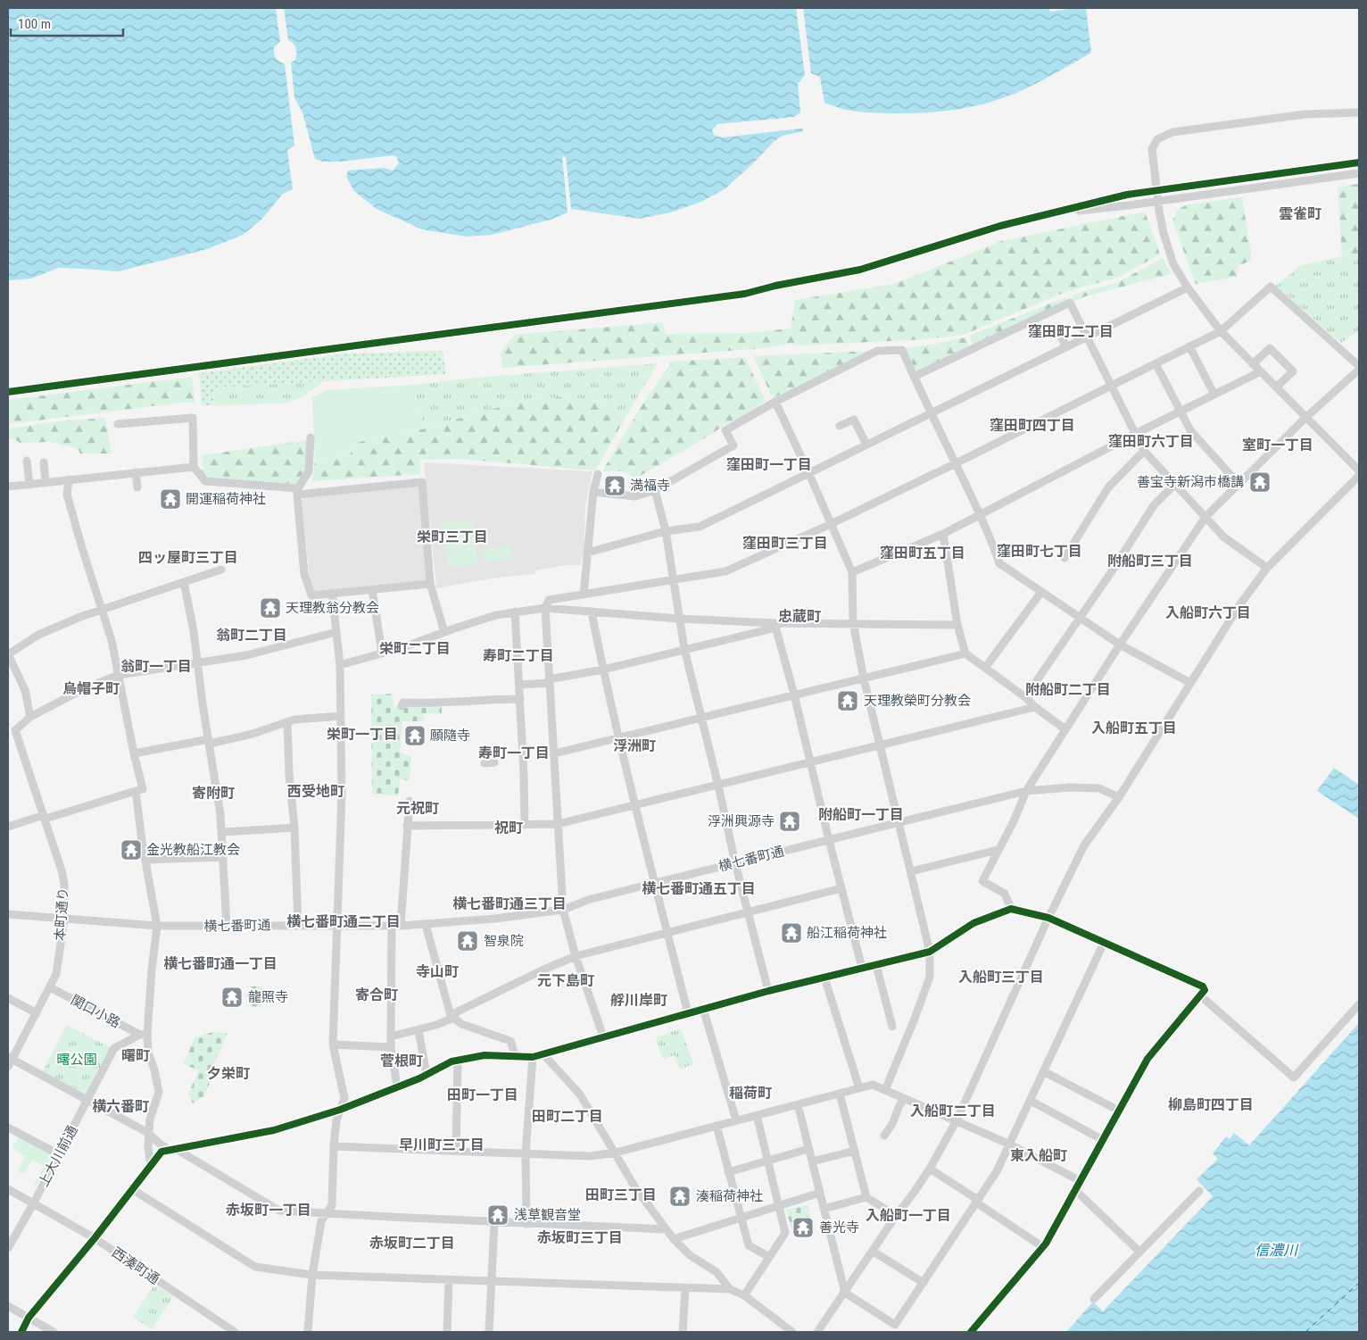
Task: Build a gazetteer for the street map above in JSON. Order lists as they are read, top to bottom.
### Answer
{
  "streets": {
    "street": [
      "横七番町通",
      "本町通り",
      "関口小路",
      "上大川前通",
      "西湊町通"
    ]
  },
  "crossings": [
    ["横七番町通", "本町通り"],
    ["本町通り", "関口小路"],
    ["関口小路", "上大川前通"],
    ["上大川前通", "西湊町通"]
  ],
  "districts": [
    "雲雀町",
    "窪田町二丁目",
    "窪田町四丁目",
    "窪田町六丁目",
    "室町一丁目",
    "窪田町一丁目",
    "栄町三丁目",
    "窪田町三丁目",
    "窪田町七丁目",
    "窪田町五丁目",
    "四ッ屋町三丁目",
    "附船町三丁目",
    "入船町六丁目",
    "忠蔵町",
    "翁町二丁目",
    "栄町二丁目",
    "寿町二丁目",
    "翁町一丁目",
    "烏帽子町",
    "附船町二丁目",
    "入船町五丁目",
    "栄町一丁目",
    "浮洲町",
    "寿町一丁目",
    "西受地町",
    "寄附町",
    "元祝町",
    "附船町一丁目",
    "祝町",
    "横七番町通五丁目",
    "横七番町通三丁目",
    "横七番町通二丁目",
    "横七番町通一丁目",
    "寺山町",
    "入船町三丁目",
    "元下島町",
    "寄合町",
    "艀川岸町",
    "曙町",
    "菅根町",
    "夕栄町",
    "稲荷町",
    "田町一丁目",
    "柳島町四丁目",
    "横六番町",
    "入船町二丁目",
    "田町二丁目",
    "早川町三丁目",
    "東入船町",
    "田町三丁目",
    "赤坂町一丁目",
    "入船町一丁目",
    "赤坂町三丁目",
    "赤坂町二丁目"
  ],
  "water": ["信濃川"],
  "parks": ["曙公園"],
  "places": {
    "temple": [
      "善宝寺新潟市橋講",
      "満福寺",
      "開運稲荷神社",
      "天理教翁分教会",
      "天理教榮町分教会",
      "願隨寺",
      "浮洲興源寺",
      "金光教船江教会",
      "船江稲荷神社",
      "智泉院",
      "龍照寺",
      "湊稲荷神社",
      "浅草観音堂",
      "善光寺"
    ]
  },
  "scale_bar": "100 m"
}
